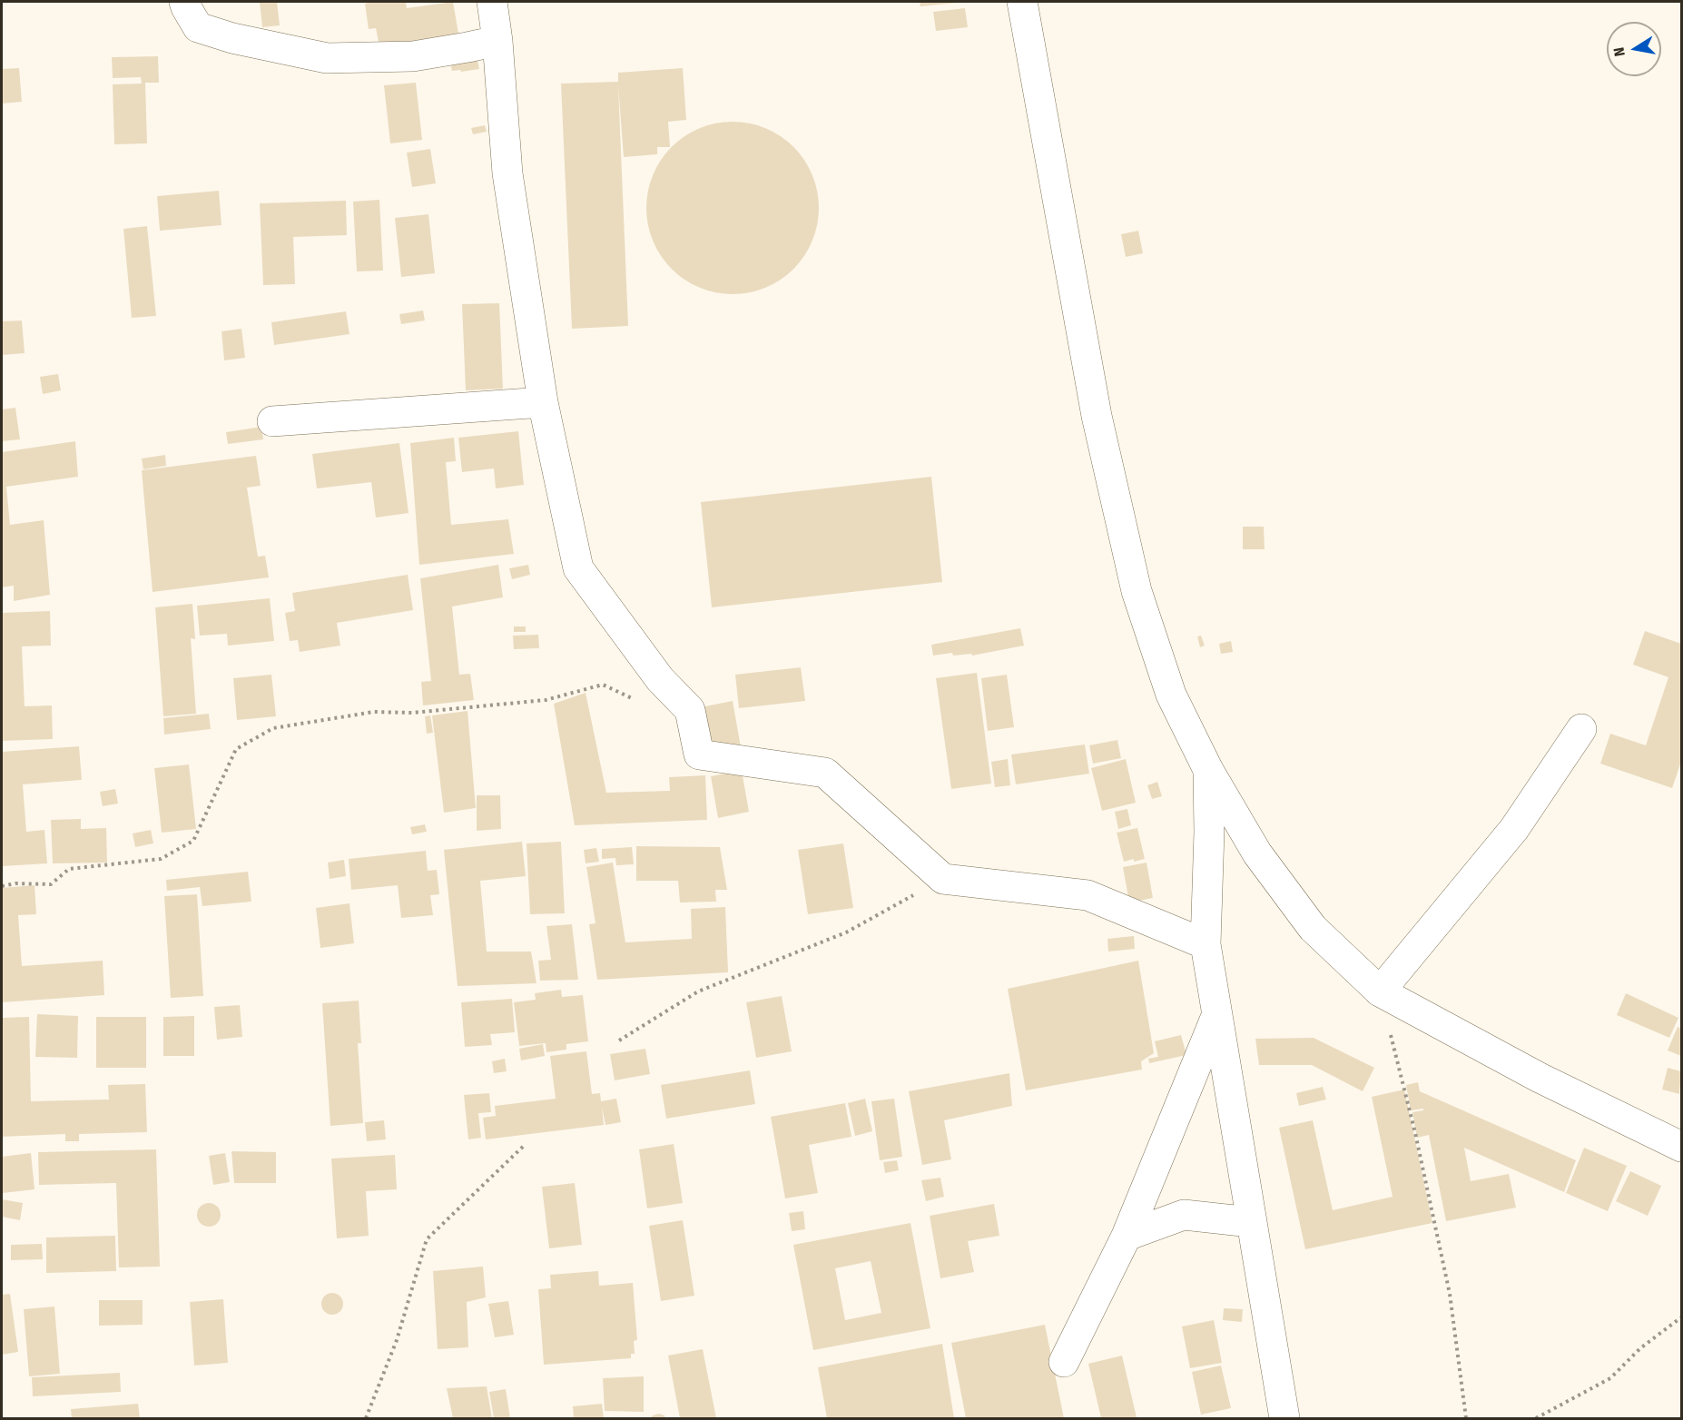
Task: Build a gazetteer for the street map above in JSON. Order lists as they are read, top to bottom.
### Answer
{
  "north": "left"
}
